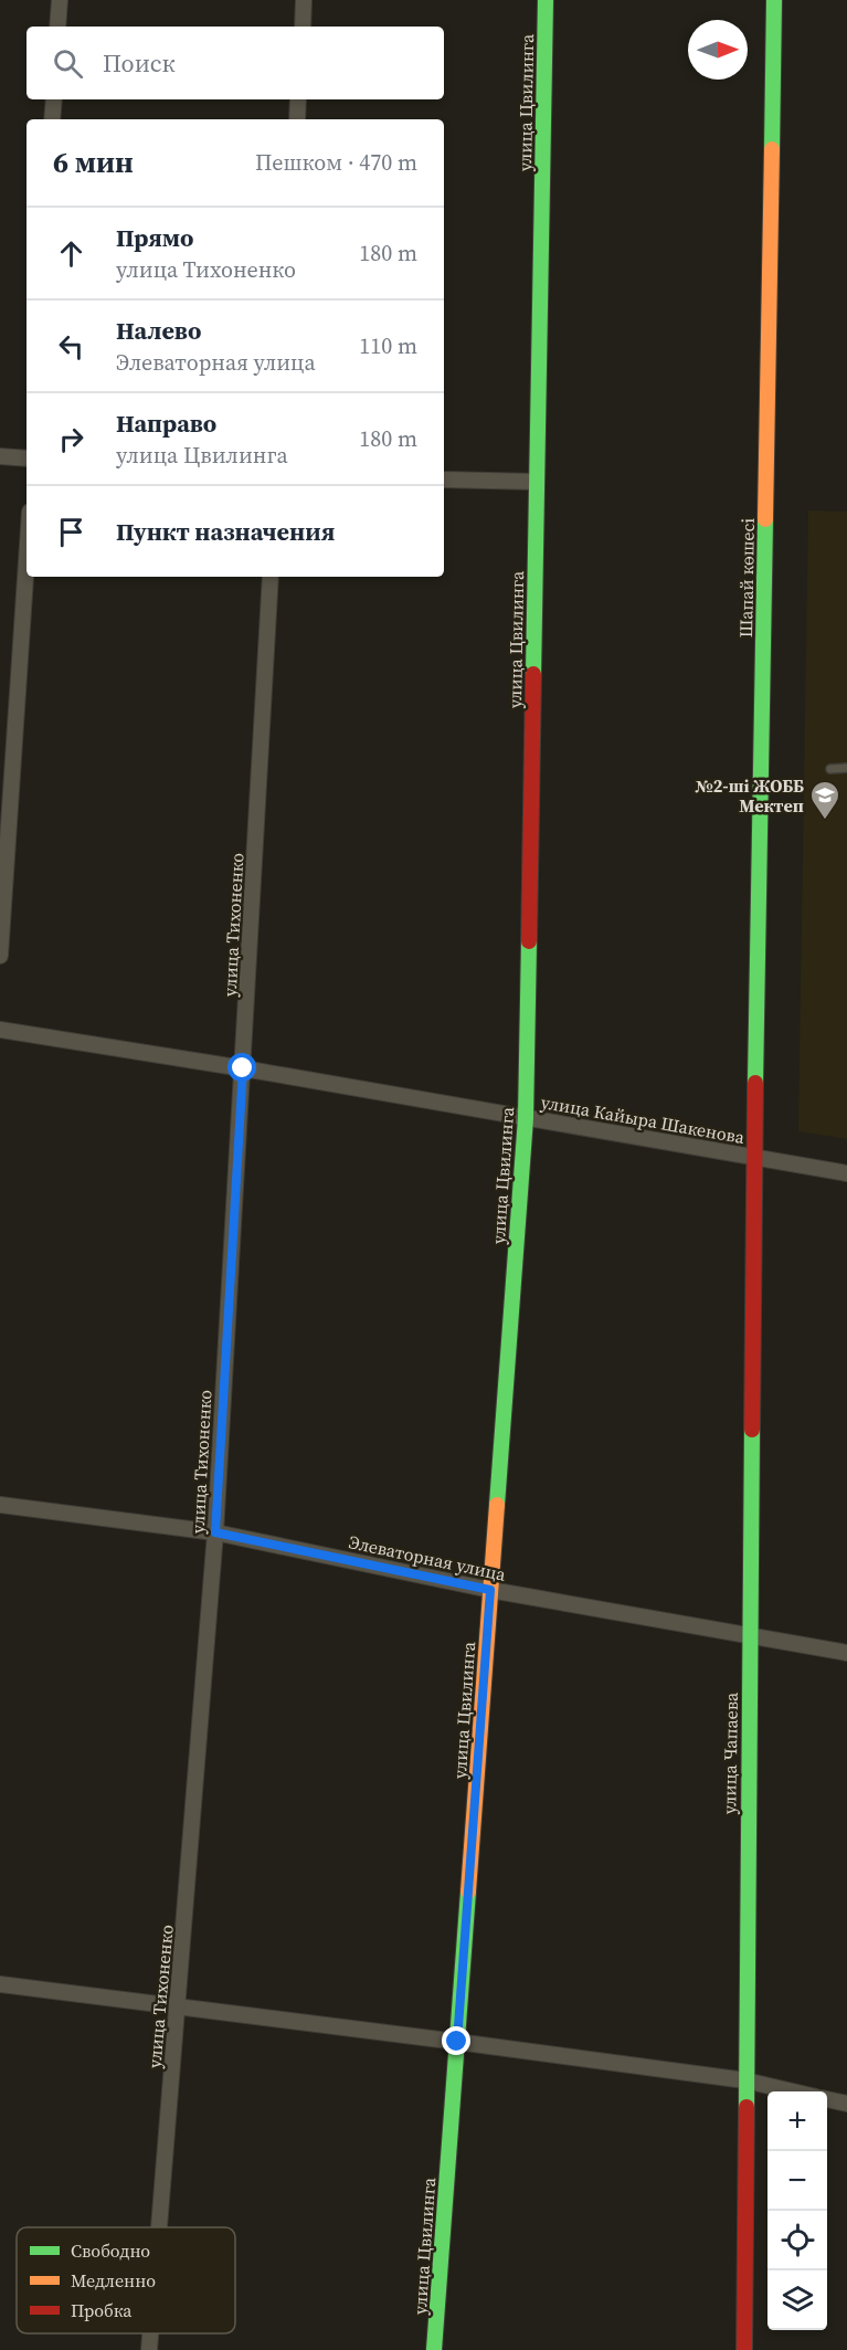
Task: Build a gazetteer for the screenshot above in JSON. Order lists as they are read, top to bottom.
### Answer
{
  "streets": {
    "street": [
      "улица Цвилинга",
      "Шапай көшесі",
      "улица Тихоненко",
      "улица Кайыра Шакенова",
      "Элеваторная улица",
      "улица Чапаева"
    ]
  },
  "crossings": [
    ["улица Цвилинга", "улица Кайыра Шакенова"],
    ["улица Цвилинга", "Элеваторная улица"],
    ["Шапай көшесі", "улица Кайыра Шакенова"],
    ["Шапай көшесі", "улица Чапаева"],
    ["улица Тихоненко", "улица Кайыра Шакенова"],
    ["улица Тихоненко", "Элеваторная улица"],
    ["улица Кайыра Шакенова", "улица Чапаева"],
    ["Элеваторная улица", "улица Чапаева"]
  ],
  "places": {
    "school or university": ["№2-ші ЖОББ Мектеп"]
  },
  "legend": ["Свободно", "Медленно", "Пробка"],
  "north": "right",
  "page": {
    "search": "Поиск",
    "heading": ["6 мин", "Пешком · 470 m"],
    "list": [
      ["Прямо", "улица Тихоненко", "180 m"],
      ["Налево", "Элеваторная улица", "110 m"],
      ["Направо", "улица Цвилинга", "180 m"],
      "Пункт назначения"
    ],
    "map_buttons": ["+", "−"]
  }
}
